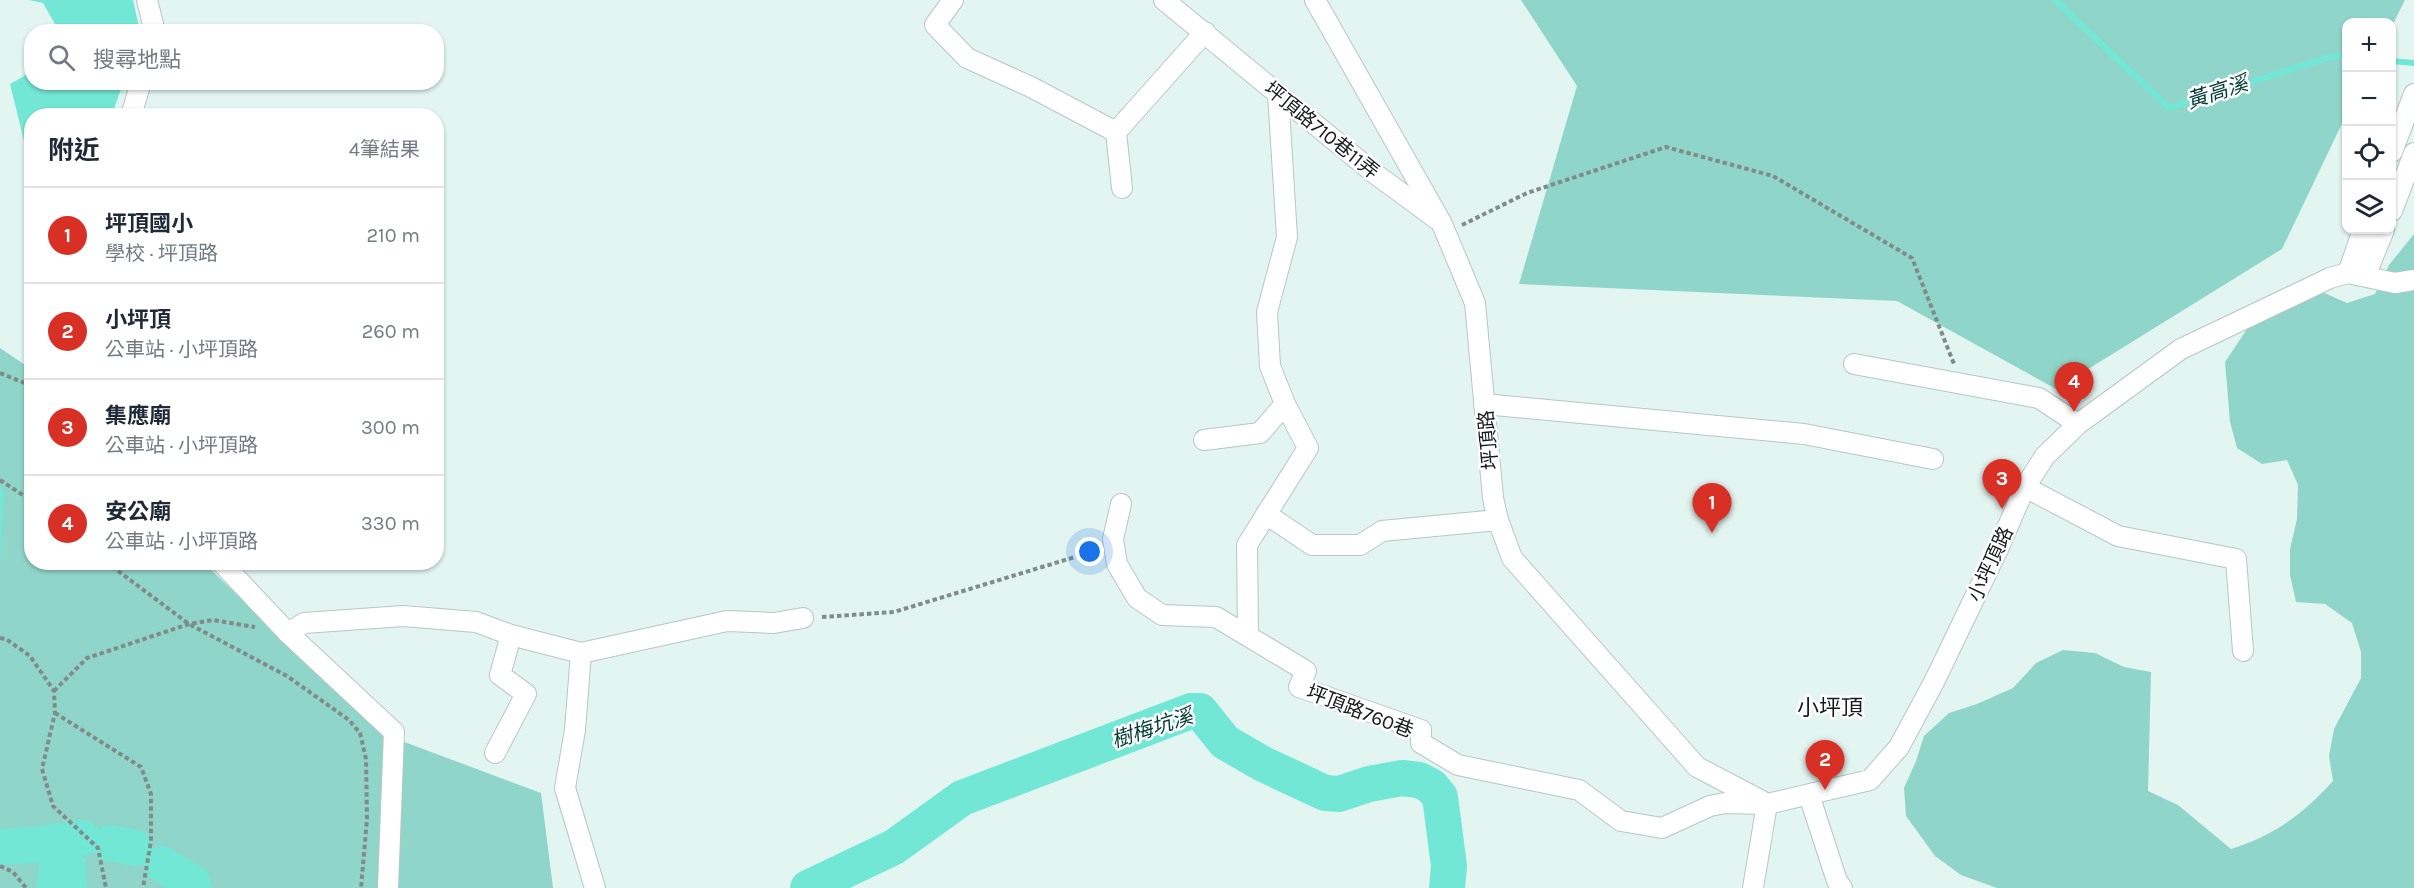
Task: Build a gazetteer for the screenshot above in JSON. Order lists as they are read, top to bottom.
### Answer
{
  "streets": {
    "street": [
      "坪頂路710巷11弄",
      "坪頂路",
      "小坪頂路",
      "坪頂路760巷"
    ]
  },
  "crossings": [
    ["坪頂路710巷11弄", "坪頂路"],
    ["坪頂路", "小坪頂路"],
    ["坪頂路", "坪頂路760巷"],
    ["小坪頂路", "坪頂路760巷"]
  ],
  "districts": ["小坪頂"],
  "water": ["黃高溪", "樹梅坑溪"],
  "page": {
    "map_buttons": ["+", "−"],
    "search": "搜尋地點",
    "heading": ["附近", "4筆結果"],
    "list": [
      {
        "mark": "1",
        "name": "坪頂國小",
        "note": "學校 · 坪頂路",
        "value": "210 m"
      },
      {
        "mark": "2",
        "name": "小坪頂",
        "note": "公車站 · 小坪頂路",
        "value": "260 m"
      },
      {
        "mark": "3",
        "name": "集應廟",
        "note": "公車站 · 小坪頂路",
        "value": "300 m"
      },
      {
        "mark": "4",
        "name": "安公廟",
        "note": "公車站 · 小坪頂路",
        "value": "330 m"
      }
    ],
    "pins": [
      "4",
      "3",
      "1",
      "2"
    ]
  }
}
